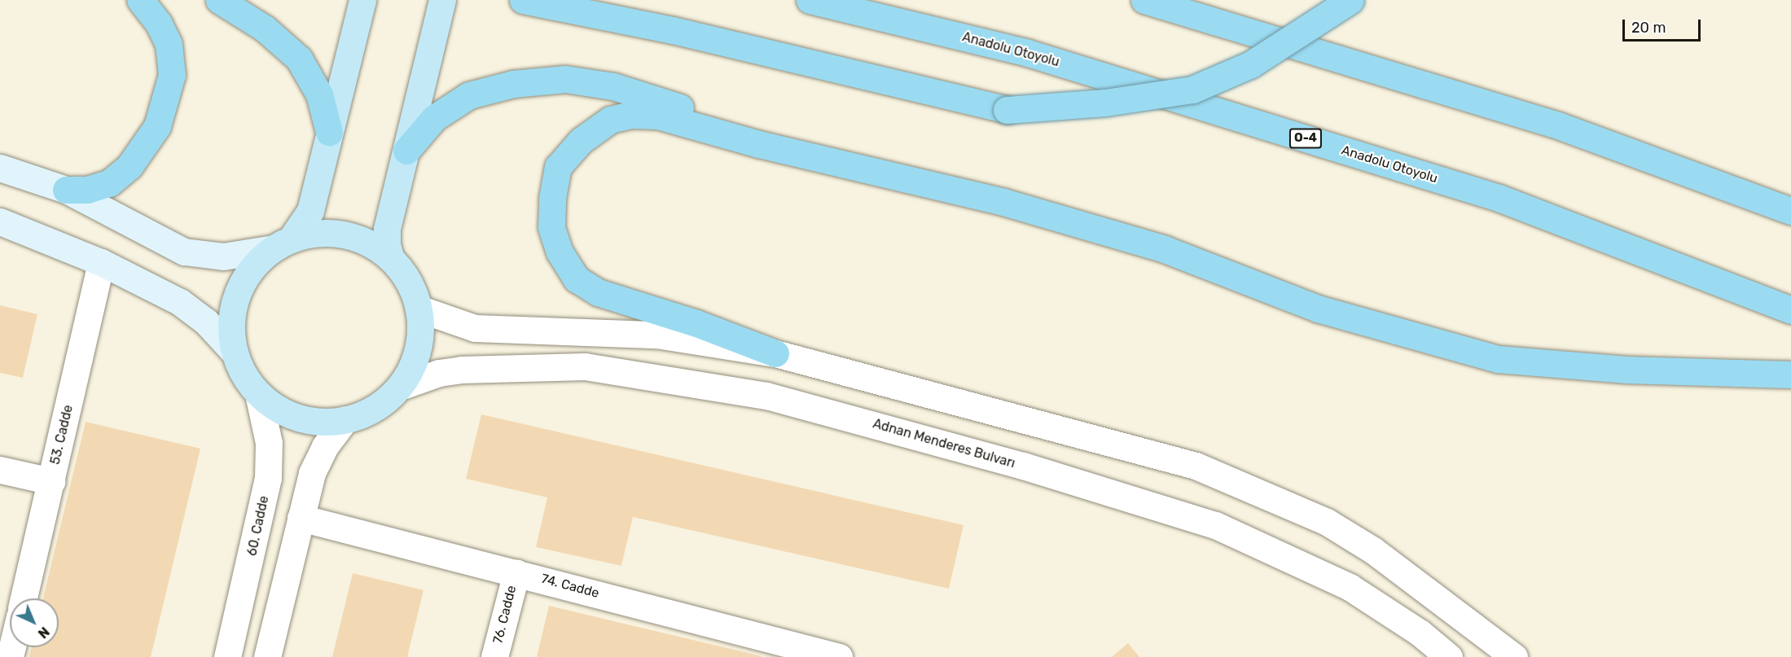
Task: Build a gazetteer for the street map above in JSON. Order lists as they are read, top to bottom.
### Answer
{
  "streets": {
    "highway": ["Anadolu Otoyolu", "O-4"],
    "street": [
      "53. Cadde",
      "Adnan Menderes Bulvarı",
      "60. Cadde",
      "74. Cadde",
      "76. Cadde"
    ]
  },
  "crossings": [
    ["74. Cadde", "76. Cadde"]
  ],
  "scale_bar": "20 m",
  "north": "bottom right"
}
